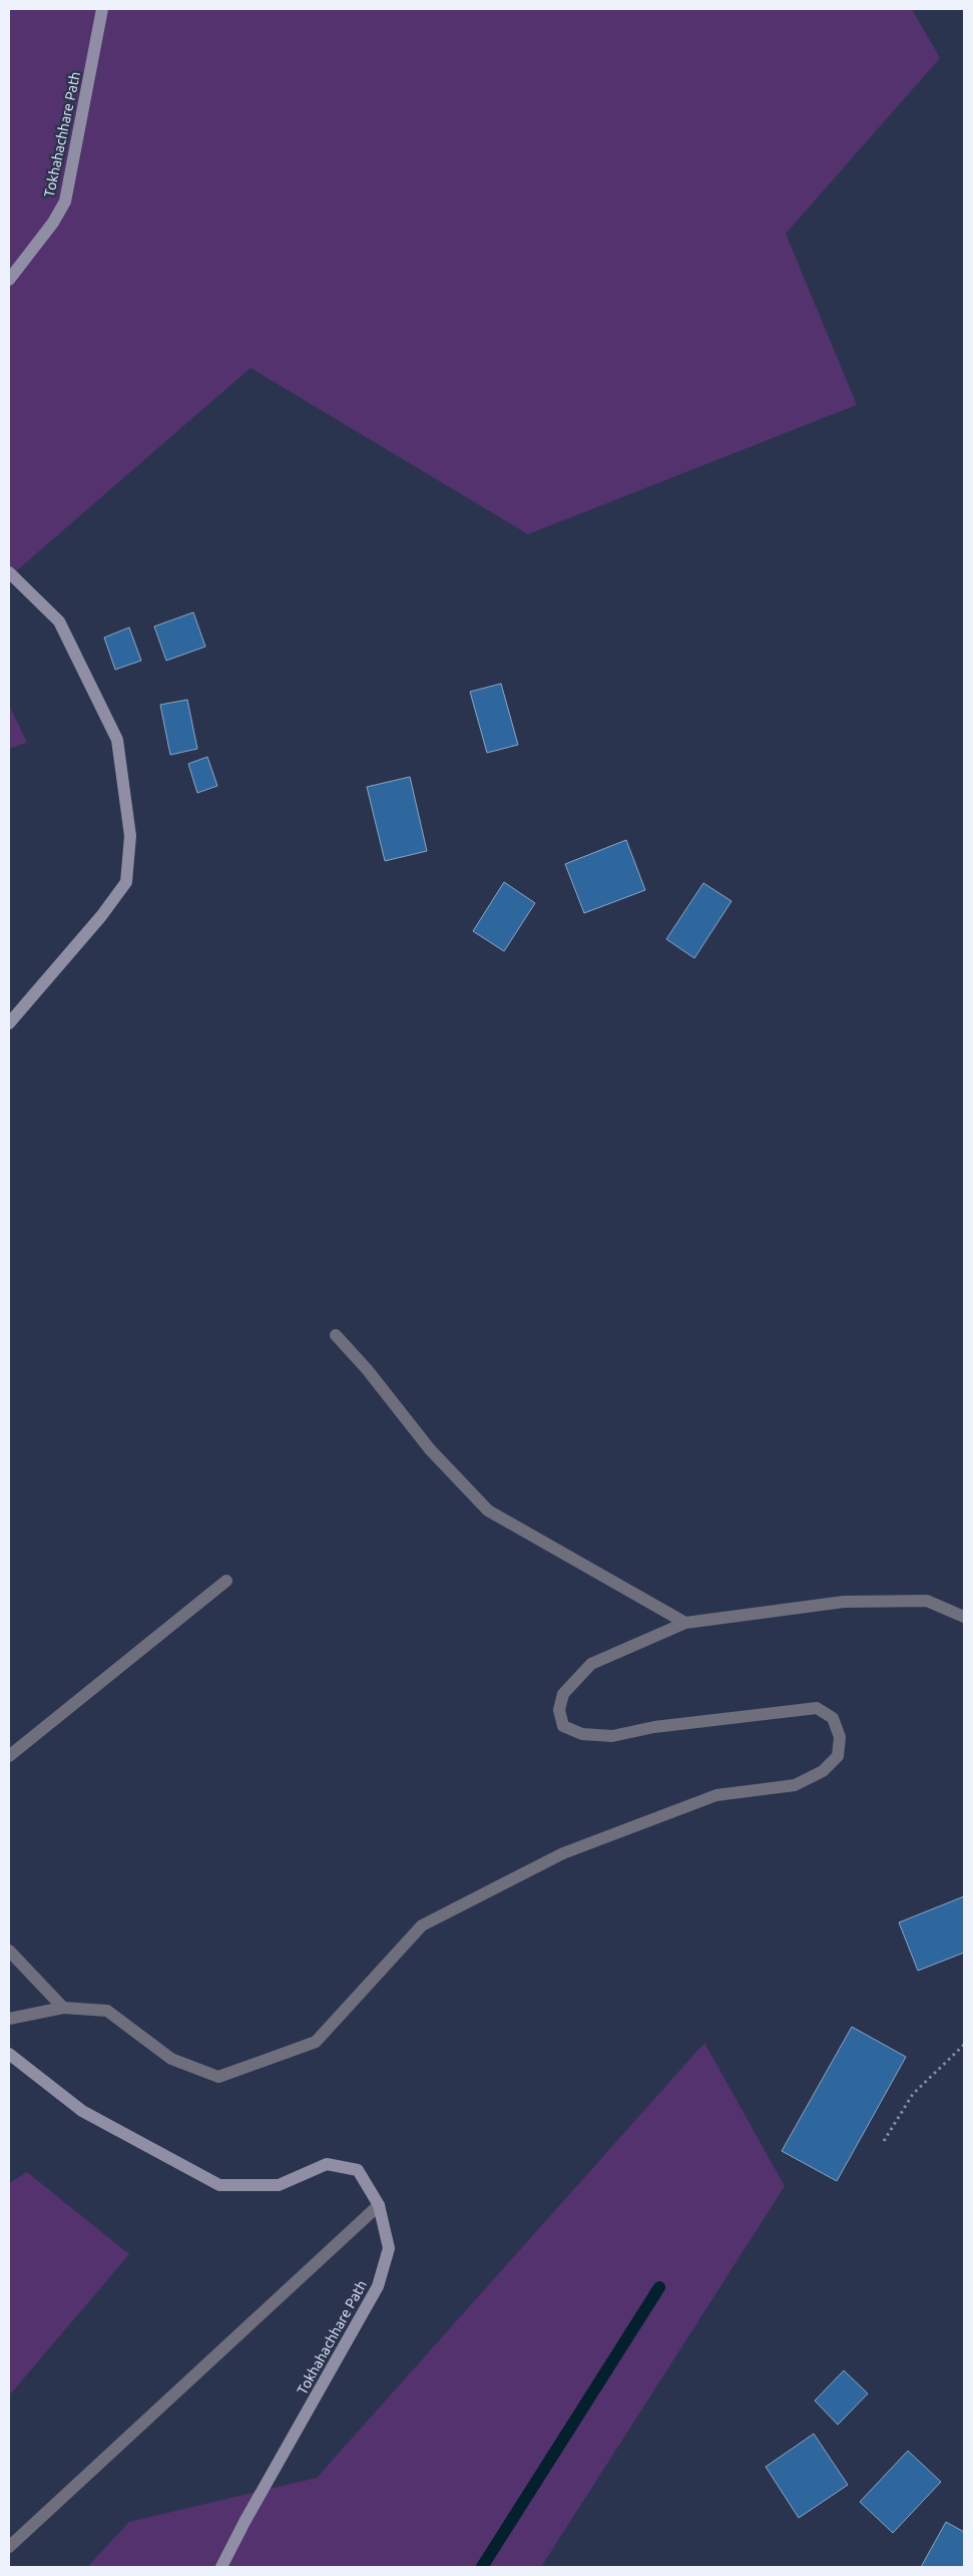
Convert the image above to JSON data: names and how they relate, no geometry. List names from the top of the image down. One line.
{"streets":{"main road":["Tokhahachhare Path"]}}
